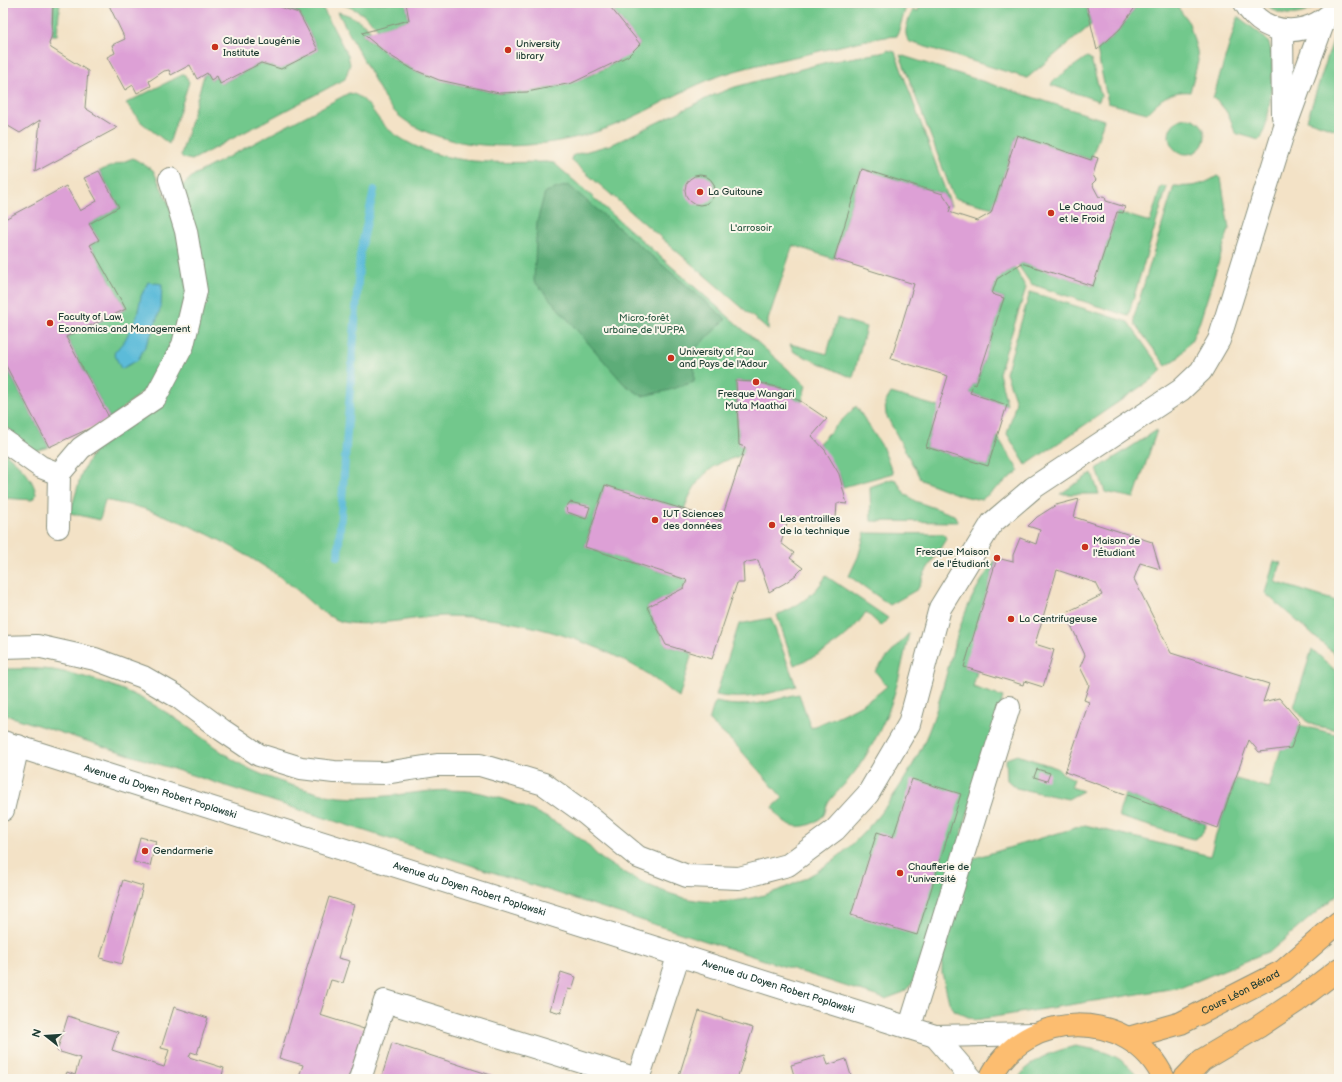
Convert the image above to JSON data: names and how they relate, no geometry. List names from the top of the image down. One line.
{"streets":{"main road":["Cours Léon Bérard"],"street":["Avenue du Doyen Robert Poplawski"]},"parks":["L'arrosoir","Micro-forêt urbaine de l'UPPA"],"places":["Claude Laugénie Institute","University library","La Guitoune","Le Chaud et le Froid","Faculty of Law, Economics and Management","University of Pau and Pays de l'Adour","Fresque Wangari Muta Maathai","IUT Sciences des données","Les entrailles de la technique","Maison de l'Étudiant","Fresque Maison de l'Étudiant","La Centrifugeuse","Gendarmerie","Chaufferie de l'université"],"north":"left"}
